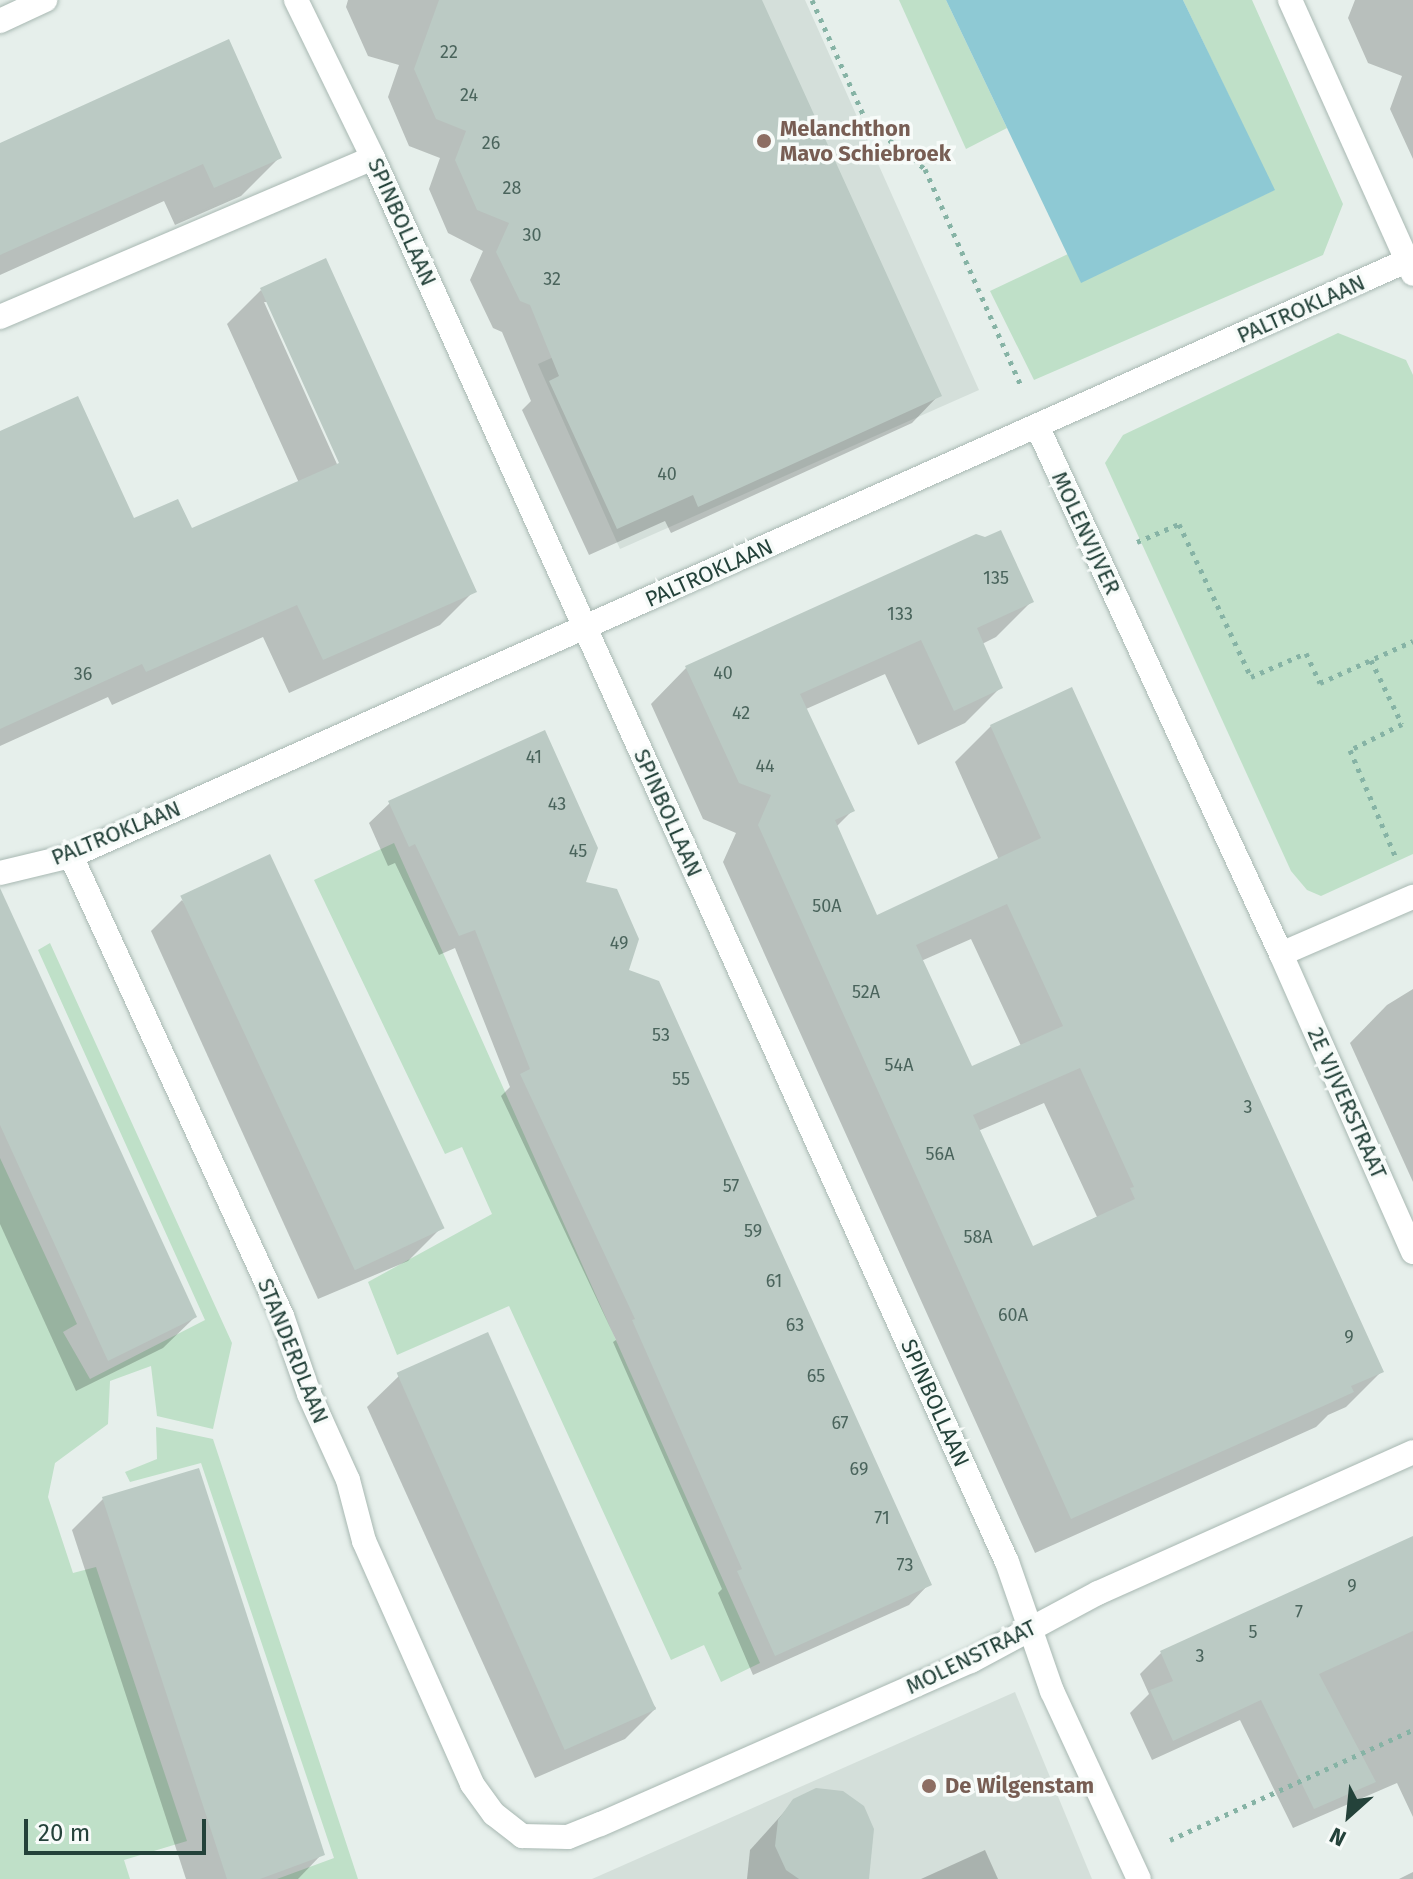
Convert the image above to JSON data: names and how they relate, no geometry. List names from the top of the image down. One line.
{"streets":{"street":["SPINBOLLAAN","PALTROKLAAN","MOLENVIJVER","2E VIJVERSTRAAT","STANDERDLAAN","MOLENSTRAAT"]},"crossings":[["SPINBOLLAAN","PALTROKLAAN"],["SPINBOLLAAN","MOLENSTRAAT"],["PALTROKLAAN","MOLENVIJVER"],["PALTROKLAAN","STANDERDLAAN"],["MOLENVIJVER","2E VIJVERSTRAAT"],["STANDERDLAAN","MOLENSTRAAT"]],"places":["Melanchthon Mavo Schiebroek","De Wilgenstam"],"house_numbers":["22","24","26","28","30","32","40","135","133","40","36","42","41","44","43","45","50A","49","52A","53","54A","55","3","56A","57","59","58A","61","60A","63","9","65","67","69","71","73","9","7","5","3"],"scale_bar":"20 m","north":"bottom left"}
